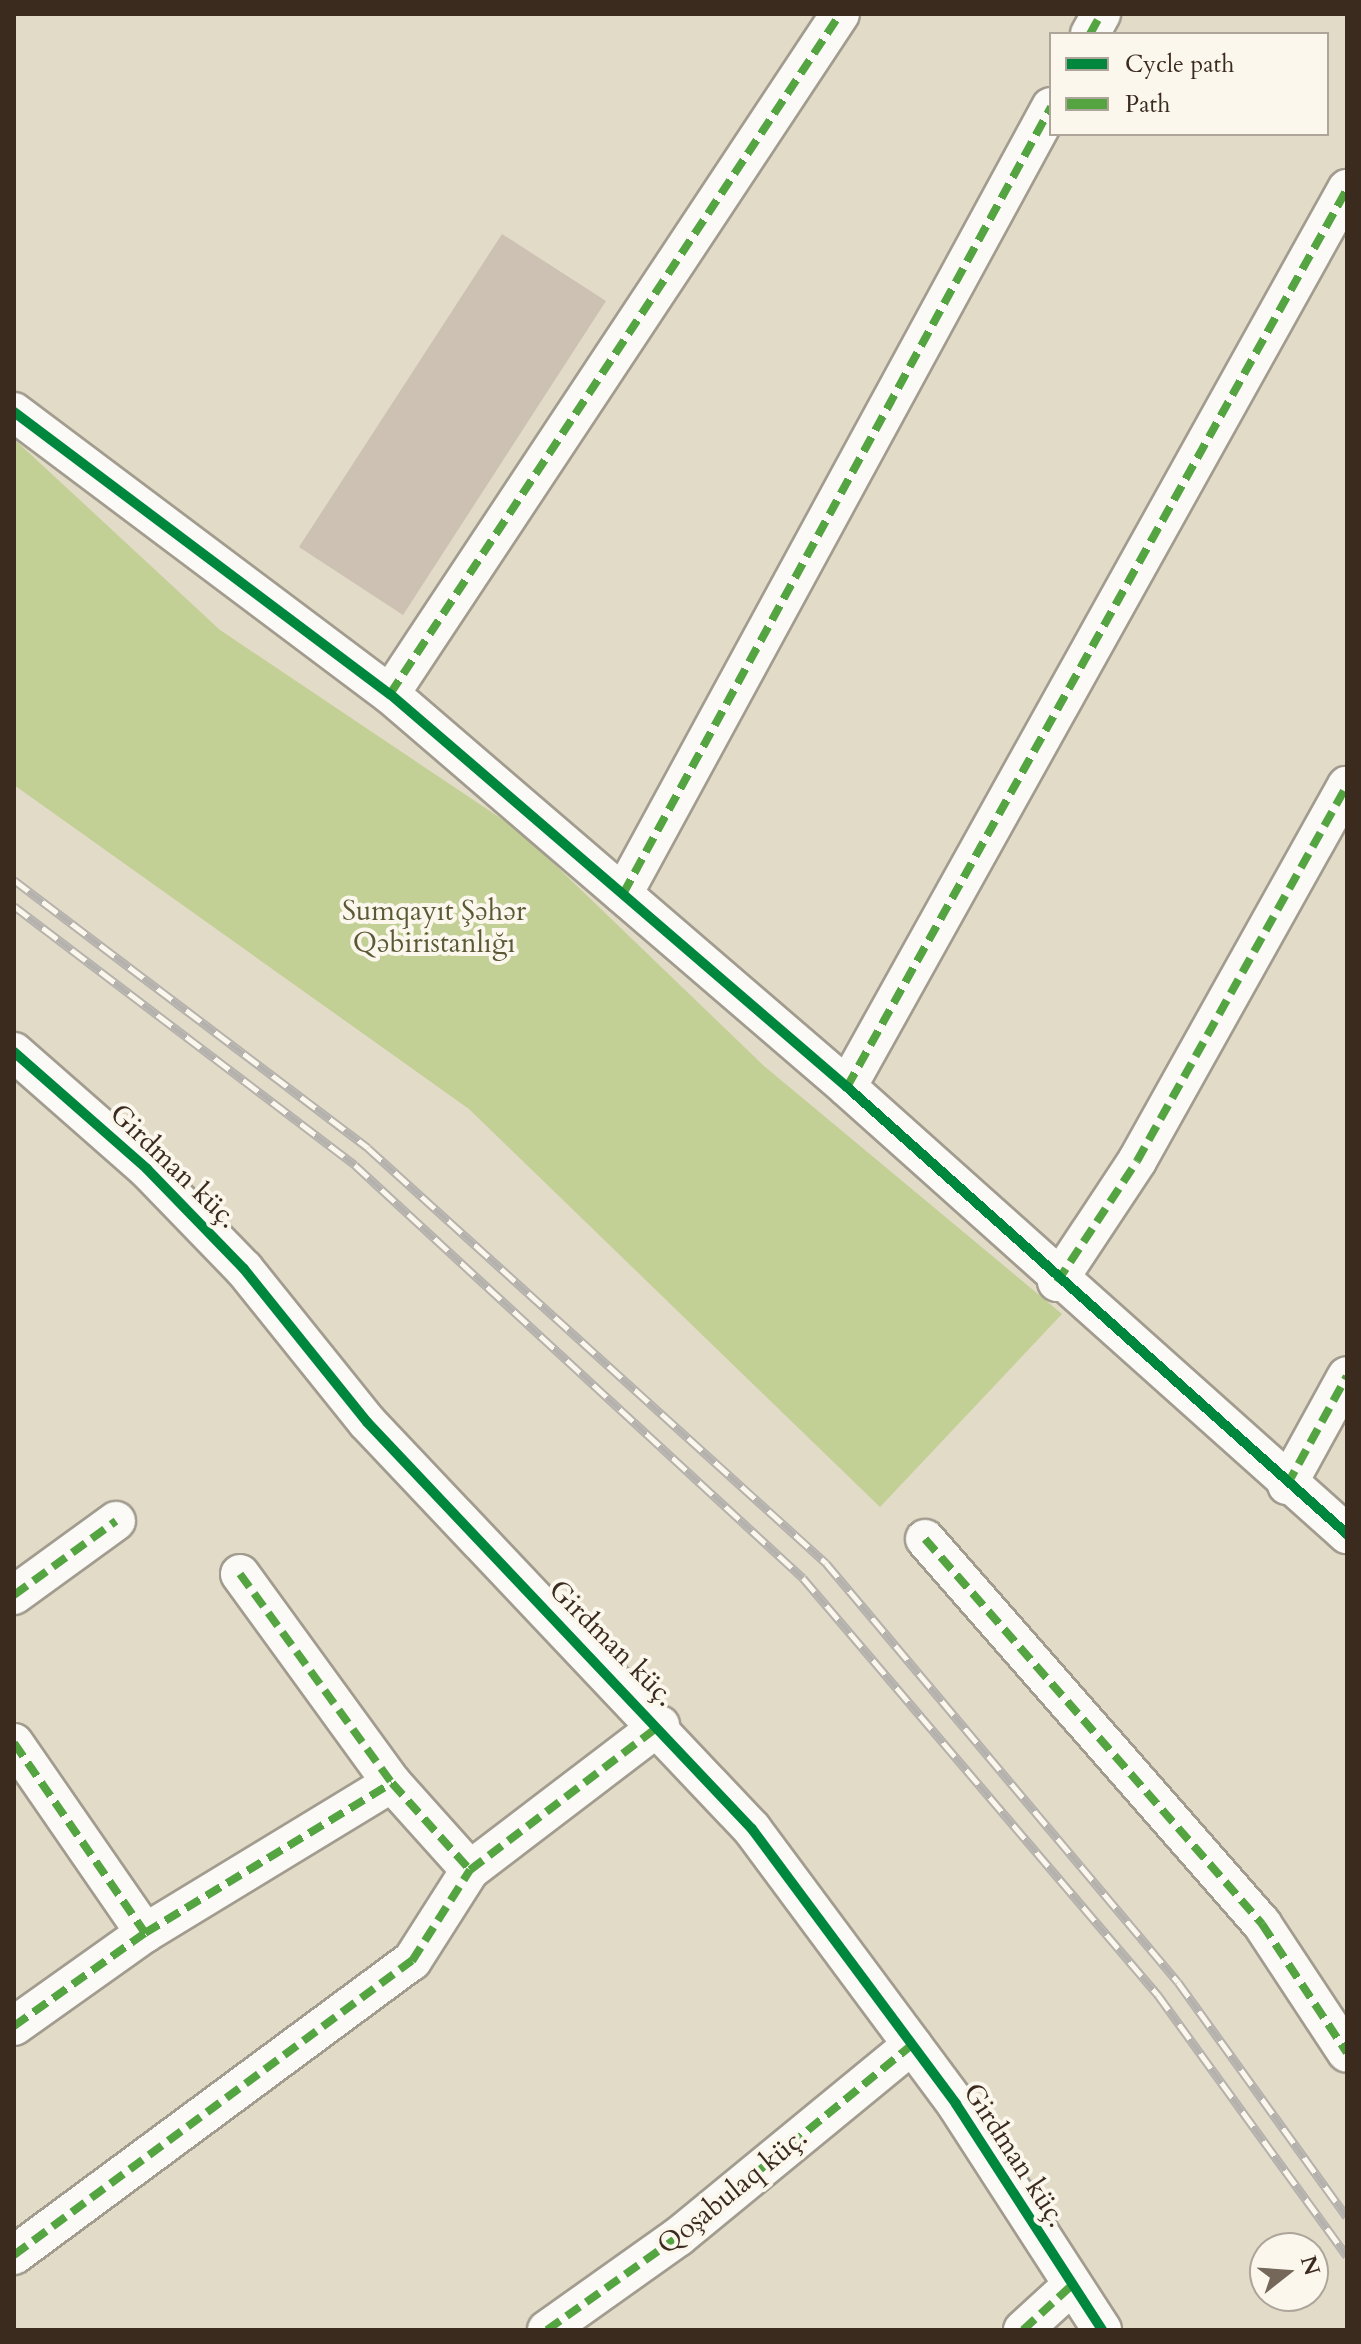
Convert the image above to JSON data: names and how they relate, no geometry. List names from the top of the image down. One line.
{"streets":{"street":["Girdman küç.","Qoşabulaq küç."]},"crossings":[["Girdman küç.","Qoşabulaq küç."]],"parks":["Sumqayıt Şəhər Qəbiristanlığı"],"legend":["Cycle path","Path"],"north":"right"}
